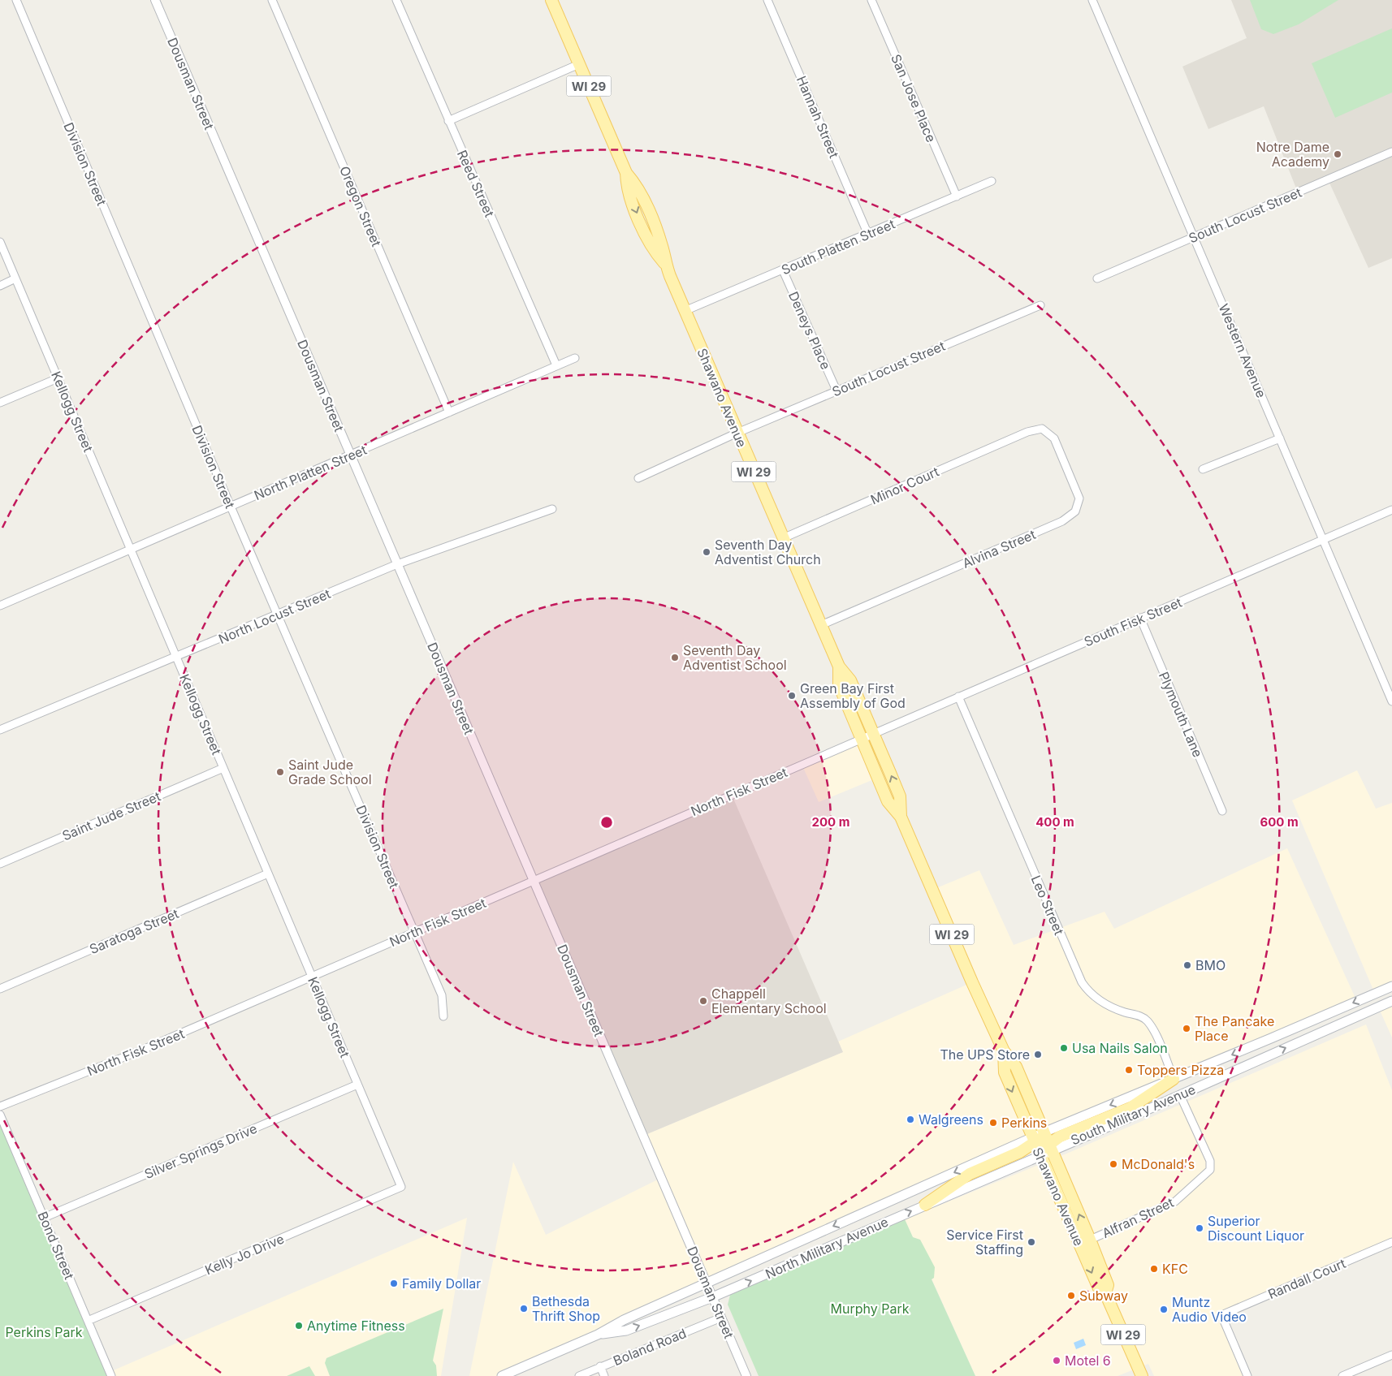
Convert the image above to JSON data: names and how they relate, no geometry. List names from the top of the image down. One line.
{"streets":{"main road":["WI 29","Shawano Avenue","South Military Avenue","North Military Avenue"],"street":["Dousman Street","San Jose Place","Hannah Street","Division Street","Reed Street","Oregon Street","South Locust Street","South Platten Street","Deneys Place","Western Avenue","Kellogg Street","North Platten Street","Minor Court","Alvina Street","North Locust Street","South Fisk Street","Plymouth Lane","North Fisk Street","Saint Jude Street","Leo Street","Saratoga Street","Silver Springs Drive","Alfran Street","Bond Street","Kelly Jo Drive","Randall Court","Boland Road"]},"crossings":[["Dousman Street","North Platten Street"],["Dousman Street","North Locust Street"],["Dousman Street","North Fisk Street"],["Dousman Street","North Military Avenue"],["Dousman Street","Boland Road"],["San Jose Place","South Platten Street"],["Hannah Street","South Platten Street"],["Division Street","North Platten Street"],["Division Street","North Locust Street"],["Division Street","North Fisk Street"],["Reed Street","North Platten Street"],["Oregon Street","North Platten Street"],["South Locust Street","Deneys Place"],["South Locust Street","Western Avenue"],["South Locust Street","Shawano Avenue"],["South Platten Street","Deneys Place"],["South Platten Street","Shawano Avenue"],["Western Avenue","South Fisk Street"],["Shawano Avenue","Minor Court"],["Shawano Avenue","Alvina Street"],["Shawano Avenue","South Fisk Street"],["Shawano Avenue","North Fisk Street"],["Shawano Avenue","South Military Avenue"],["Shawano Avenue","Alfran Street"],["Shawano Avenue","North Military Avenue"],["Kellogg Street","North Platten Street"],["Kellogg Street","North Locust Street"],["Kellogg Street","North Fisk Street"],["Kellogg Street","Saint Jude Street"],["Kellogg Street","Saratoga Street"],["Kellogg Street","Silver Springs Drive"],["Kellogg Street","Kelly Jo Drive"],["Minor Court","Alvina Street"],["South Fisk Street","Plymouth Lane"],["South Fisk Street","North Fisk Street"],["South Fisk Street","Leo Street"],["Leo Street","South Military Avenue"],["South Military Avenue","Alfran Street"],["Silver Springs Drive","Bond Street"],["Bond Street","Kelly Jo Drive"]],"parks":["Murphy Park","Perkins Park"],"places":["Notre Dame Academy","Seventh Day Adventist Church","Seventh Day Adventist School","Green Bay First Assembly of God","Saint Jude Grade School","BMO","Chappell Elementary School","The Pancake Place","Usa Nails Salon","The UPS Store","Toppers Pizza","Walgreens","Perkins","McDonald's","Superior Discount Liquor","Service First Staffing","KFC","Family Dollar","Subway","Bethesda Thrift Shop","Muntz Audio Video","Anytime Fitness","Motel 6"],"rings":["200 m","400 m","600 m"]}
